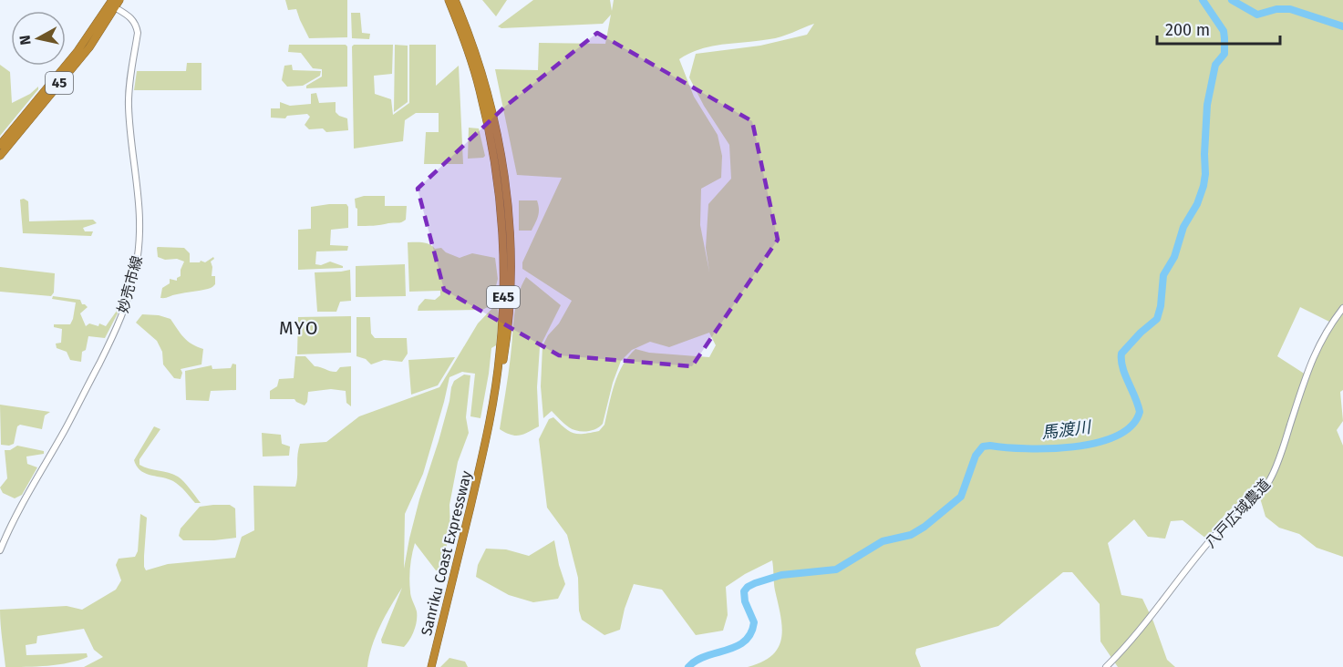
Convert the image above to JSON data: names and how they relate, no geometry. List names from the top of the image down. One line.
{"streets":{"highway":["45","E45","Sanriku Coast Expressway"],"main road":["妙売市線","八戸広域農道"]},"crossings":[["45","妙売市線"]],"districts":["MYO"],"water":["馬渡川"],"scale_bar":"200 m","north":"left"}
